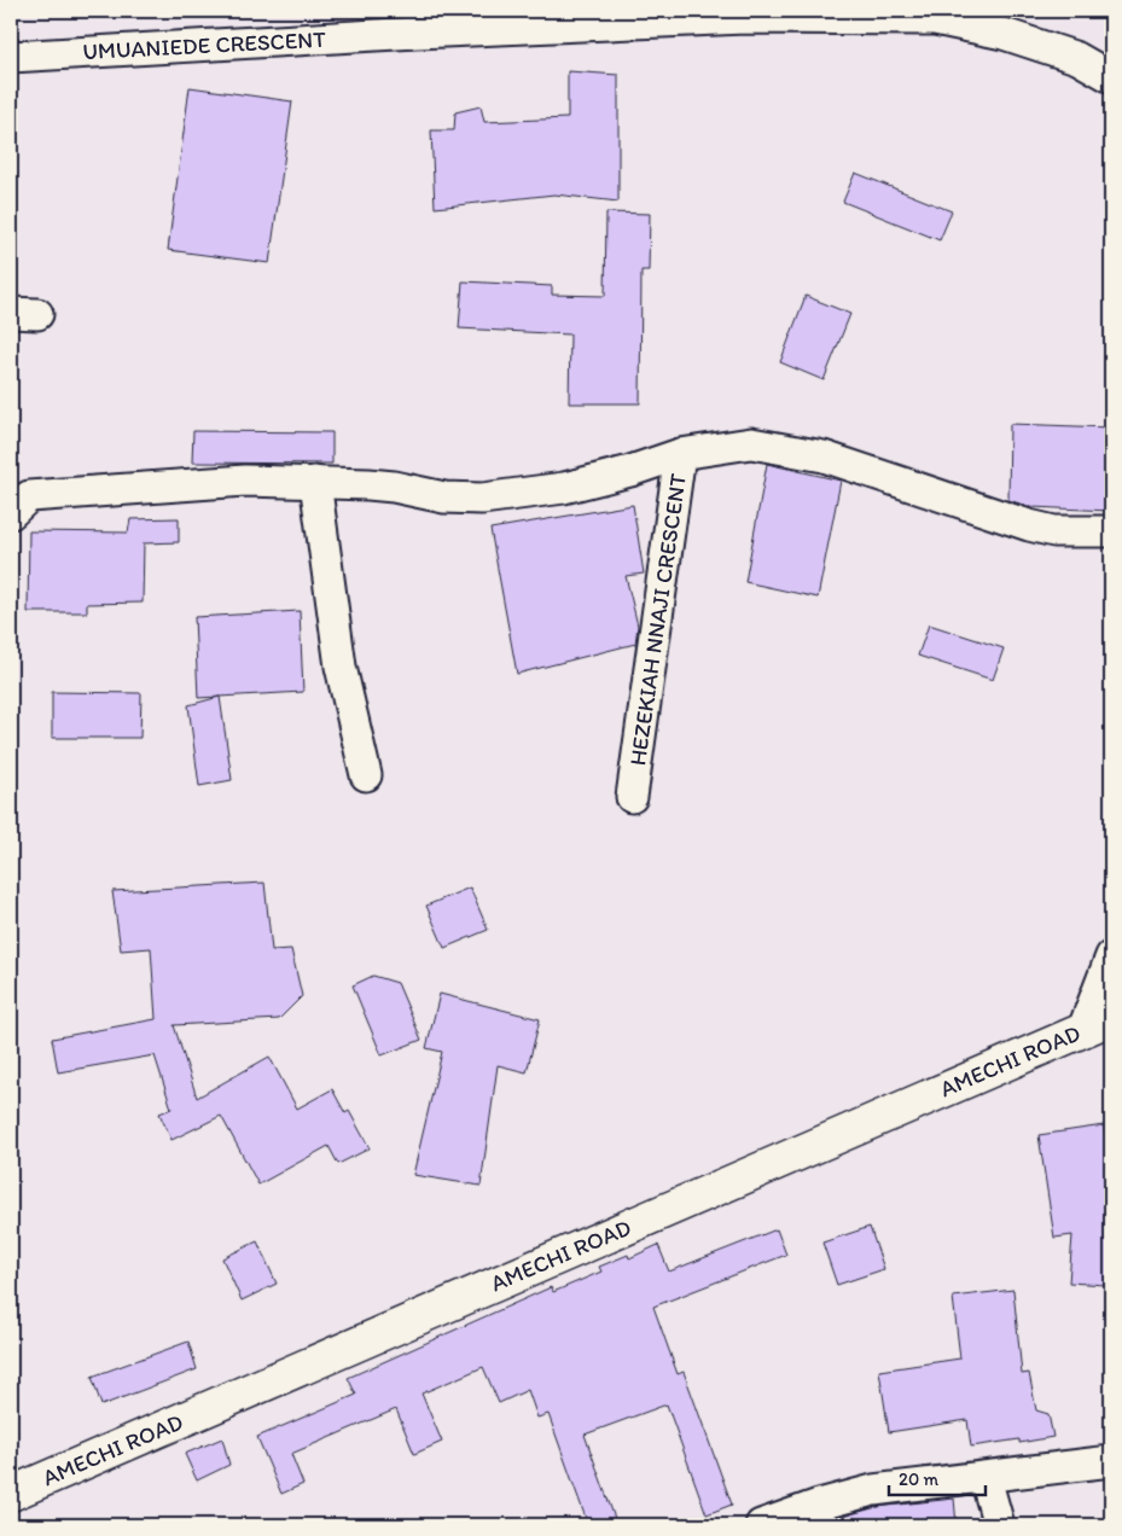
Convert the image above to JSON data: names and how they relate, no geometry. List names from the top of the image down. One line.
{"streets":{"main road":["AMECHI ROAD"],"street":["UMUANIEDE CRESCENT","HEZEKIAH NNAJI CRESCENT"]},"scale_bar":"20 m"}
